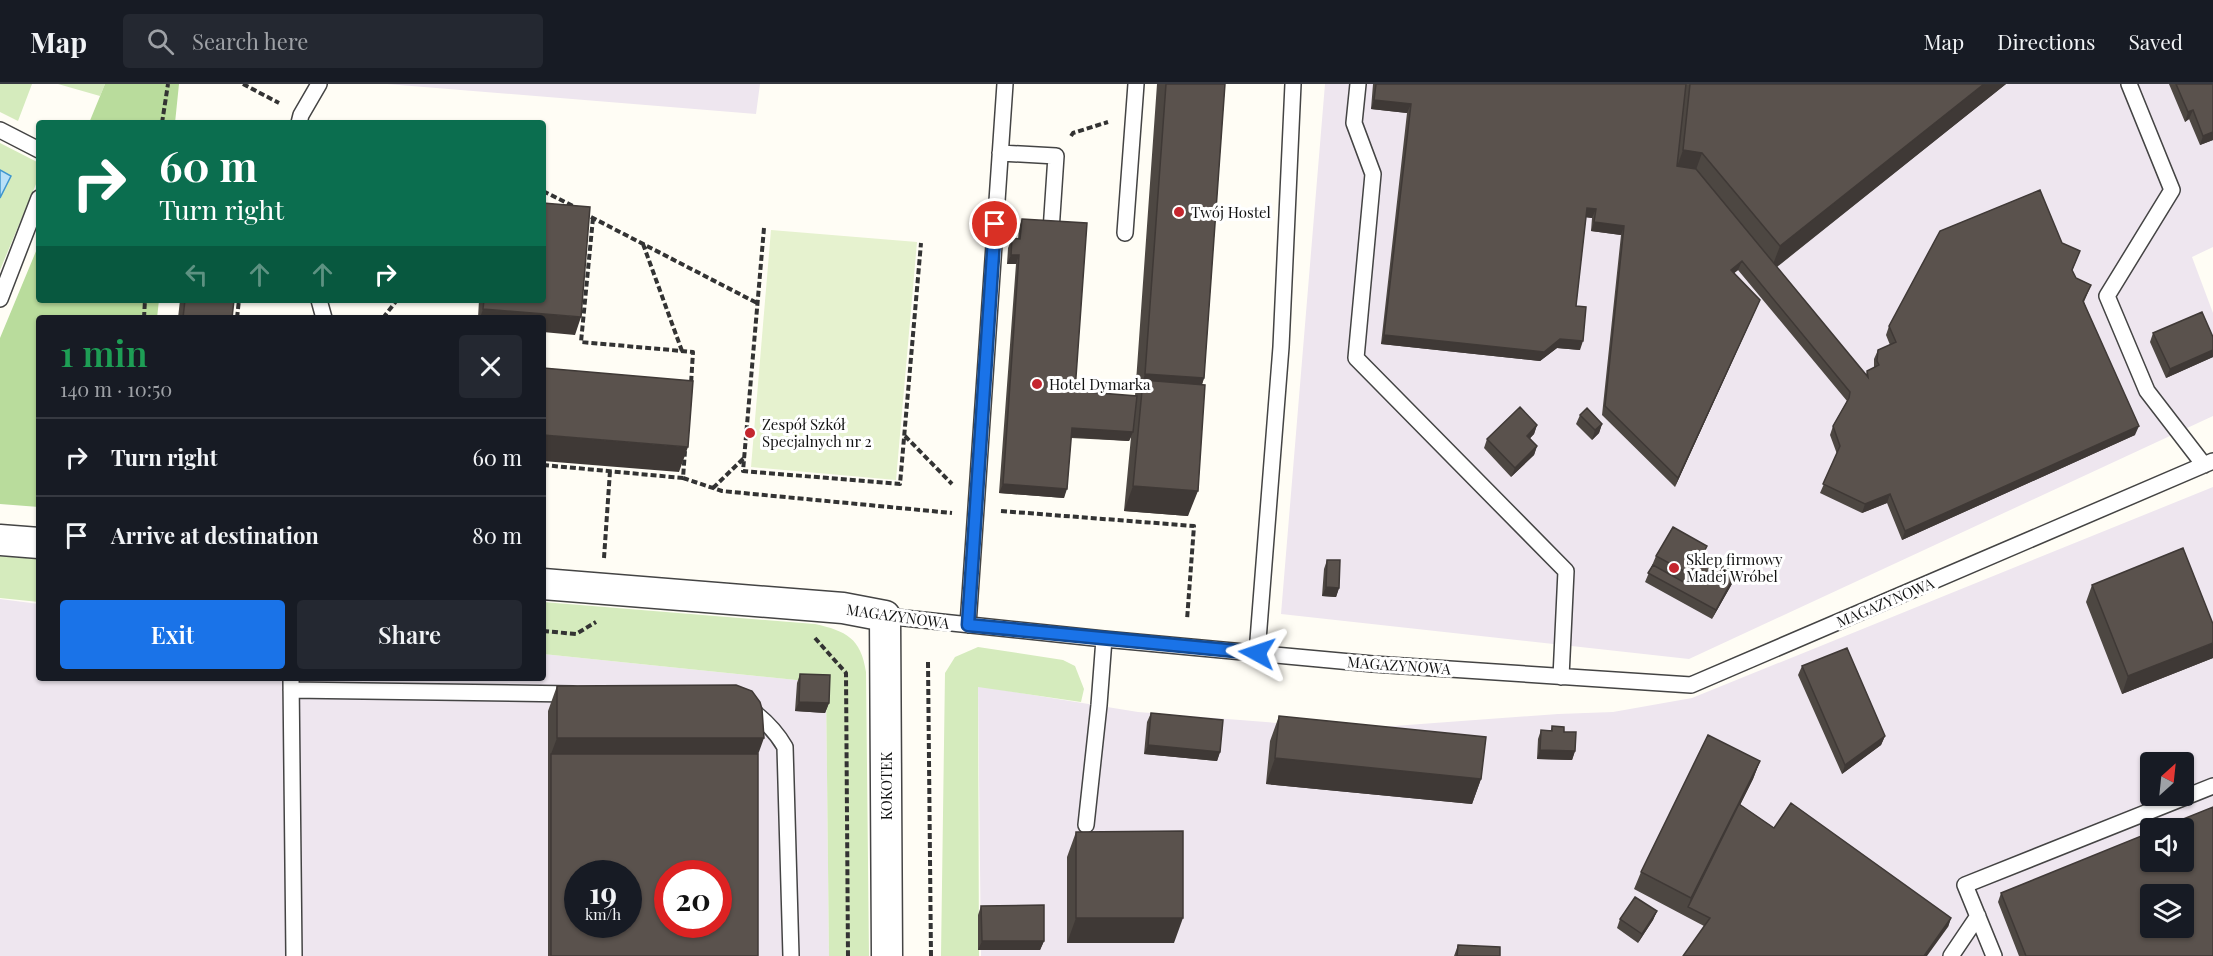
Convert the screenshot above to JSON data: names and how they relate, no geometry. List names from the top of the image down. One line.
{"streets":{"street":["MAGAZYNOWA","KOKOTEK"]},"crossings":[["MAGAZYNOWA","KOKOTEK"]],"places":["Twój Hostel","Hotel Dymarka","Zespół Szkół Specjalnych nr 2","Sklep firmowy Madej Wróbel"],"north":"top right","page":{"header":"Map","search":"Search here","nav":["Map","Directions","Saved"],"turn":["60 m","Turn right"],"heading":["1 min","140 m · 10:50"],"list":[{"name":"Turn right","value":"60 m"},{"name":"Arrive at destination","value":"80 m"}],"buttons":["Exit","Share"],"speed":"19 km/h","limit":"20"}}
